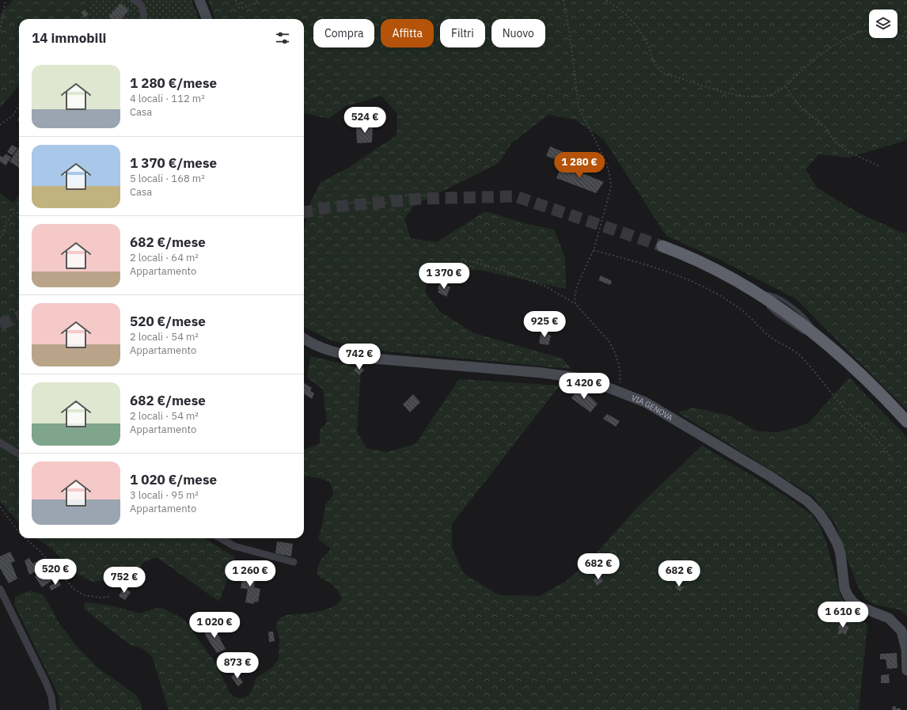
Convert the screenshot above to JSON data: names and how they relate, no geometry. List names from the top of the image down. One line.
{"streets":{"main road":["VIA GENOVA"]},"page":{"chip":["Compra","Affitta","Filtri","Nuovo"],"heading":"14 immobili","list":[{"name":"1 280 €/mese","note":"4 locali · 112 m² · Casa"},{"name":"1 370 €/mese","note":"5 locali · 168 m² · Casa"},{"name":"682 €/mese","note":"2 locali · 64 m² · Appartamento"},{"name":"520 €/mese","note":"2 locali · 54 m² · Appartamento"},{"name":"682 €/mese","note":"2 locali · 54 m² · Appartamento"},{"name":"1 020 €/mese","note":"3 locali · 95 m² · Appartamento"}],"price":["524 €","1 280 €","1 370 €","925 €","742 €","1 420 €","682 €","520 €","1 260 €","682 €","752 €","1 610 €","1 020 €","873 €"]}}
